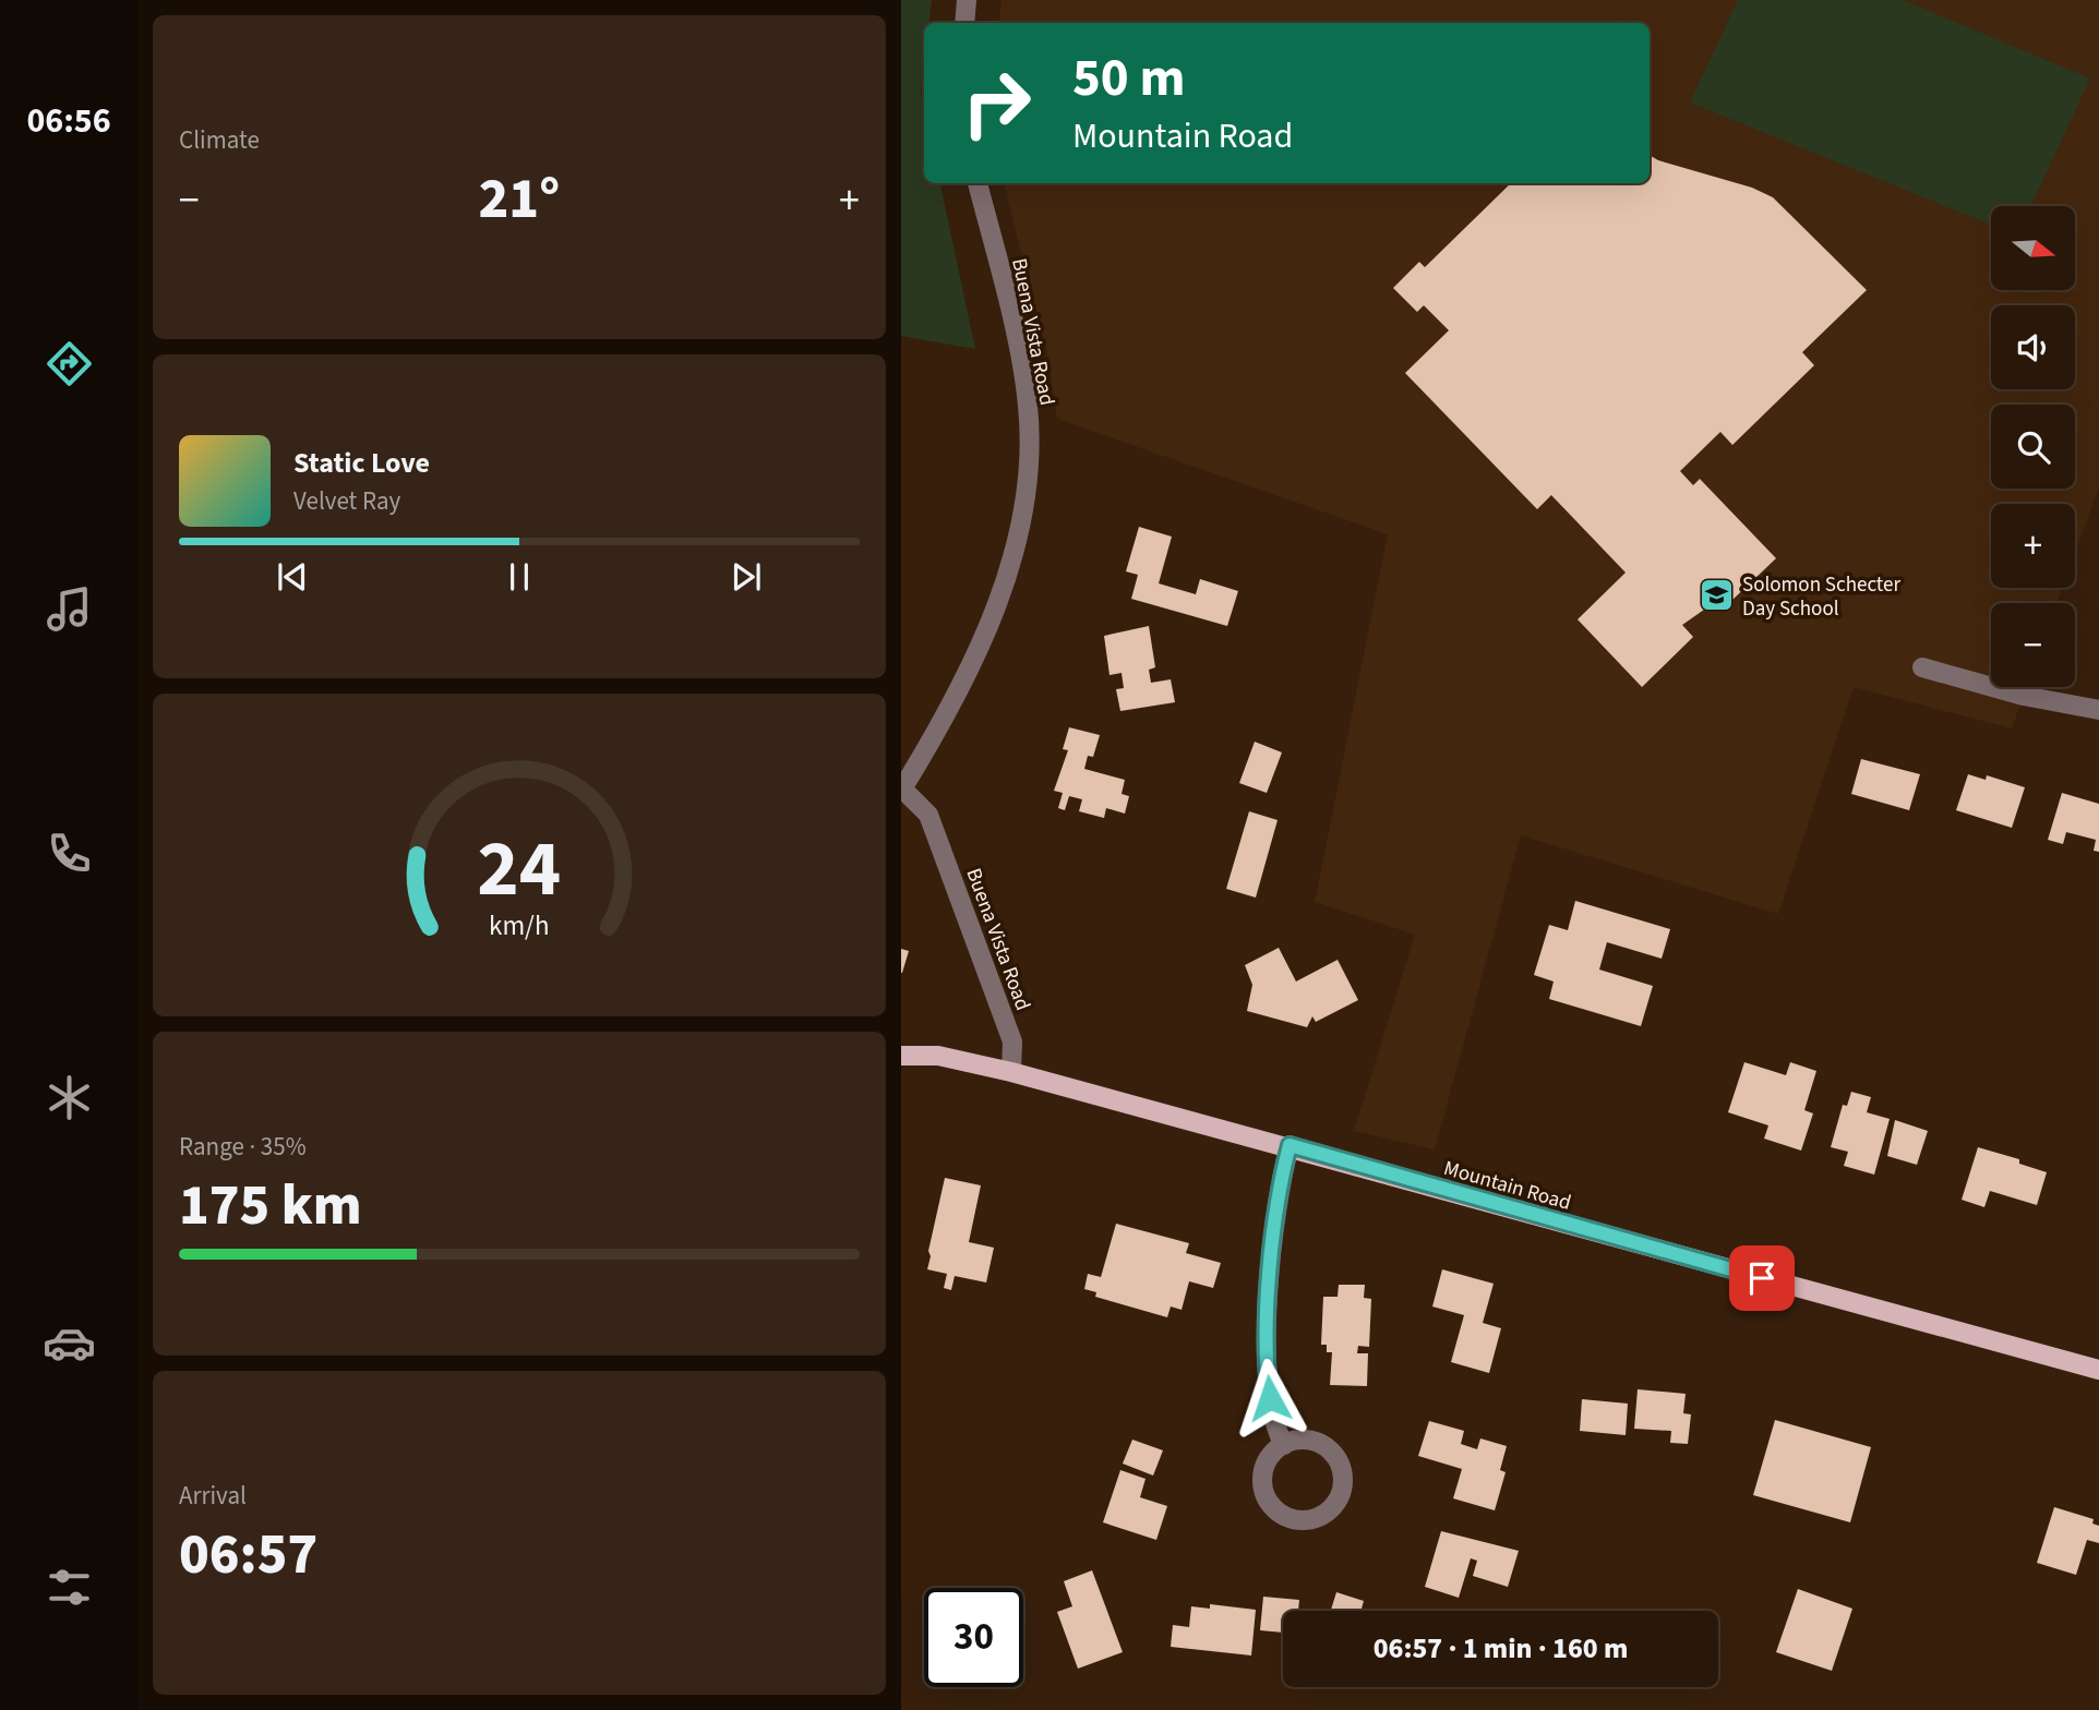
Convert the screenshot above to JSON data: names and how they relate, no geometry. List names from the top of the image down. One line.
{"streets":{"main road":["Mountain Road"],"street":["Buena Vista Road"]},"crossings":[["Buena Vista Road","Mountain Road"]],"places":{"school or university":["Solomon Schecter Day School"]},"north":"right","page":{"tabs":"06:56","tile":["Climate",["Range · 35%","175 km"],["Arrival","06:57"]],"turn":["50 m","Mountain Road"],"heat":["−","21°","+"],"map_buttons":["+","−"],"song":["Static Love","Velvet Ray"],"limit":"30","trip":"06:57 · 1 min · 160 m","gauge":["24","km/h"]}}
